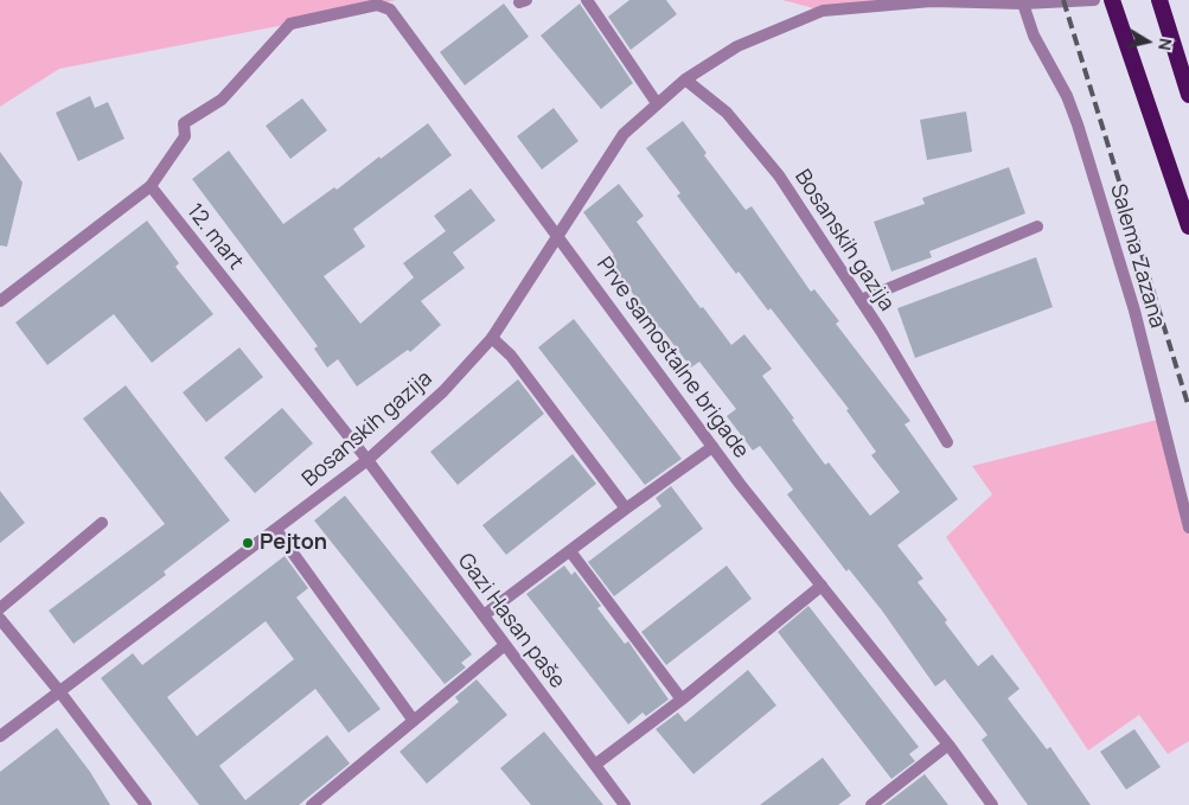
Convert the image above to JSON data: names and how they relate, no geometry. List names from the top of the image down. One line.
{"streets":{"street":["12. mart","Bosanskih gazija","Salema Zazana","Prve samostalne brigade","Gazi Hasan paše"]},"crossings":[["12. mart","Bosanskih gazija"],["12. mart","Prve samostalne brigade"],["12. mart","Gazi Hasan paše"],["Bosanskih gazija","Salema Zazana"],["Bosanskih gazija","Prve samostalne brigade"],["Bosanskih gazija","Gazi Hasan paše"]],"places":["Pejton"],"north":"right"}
